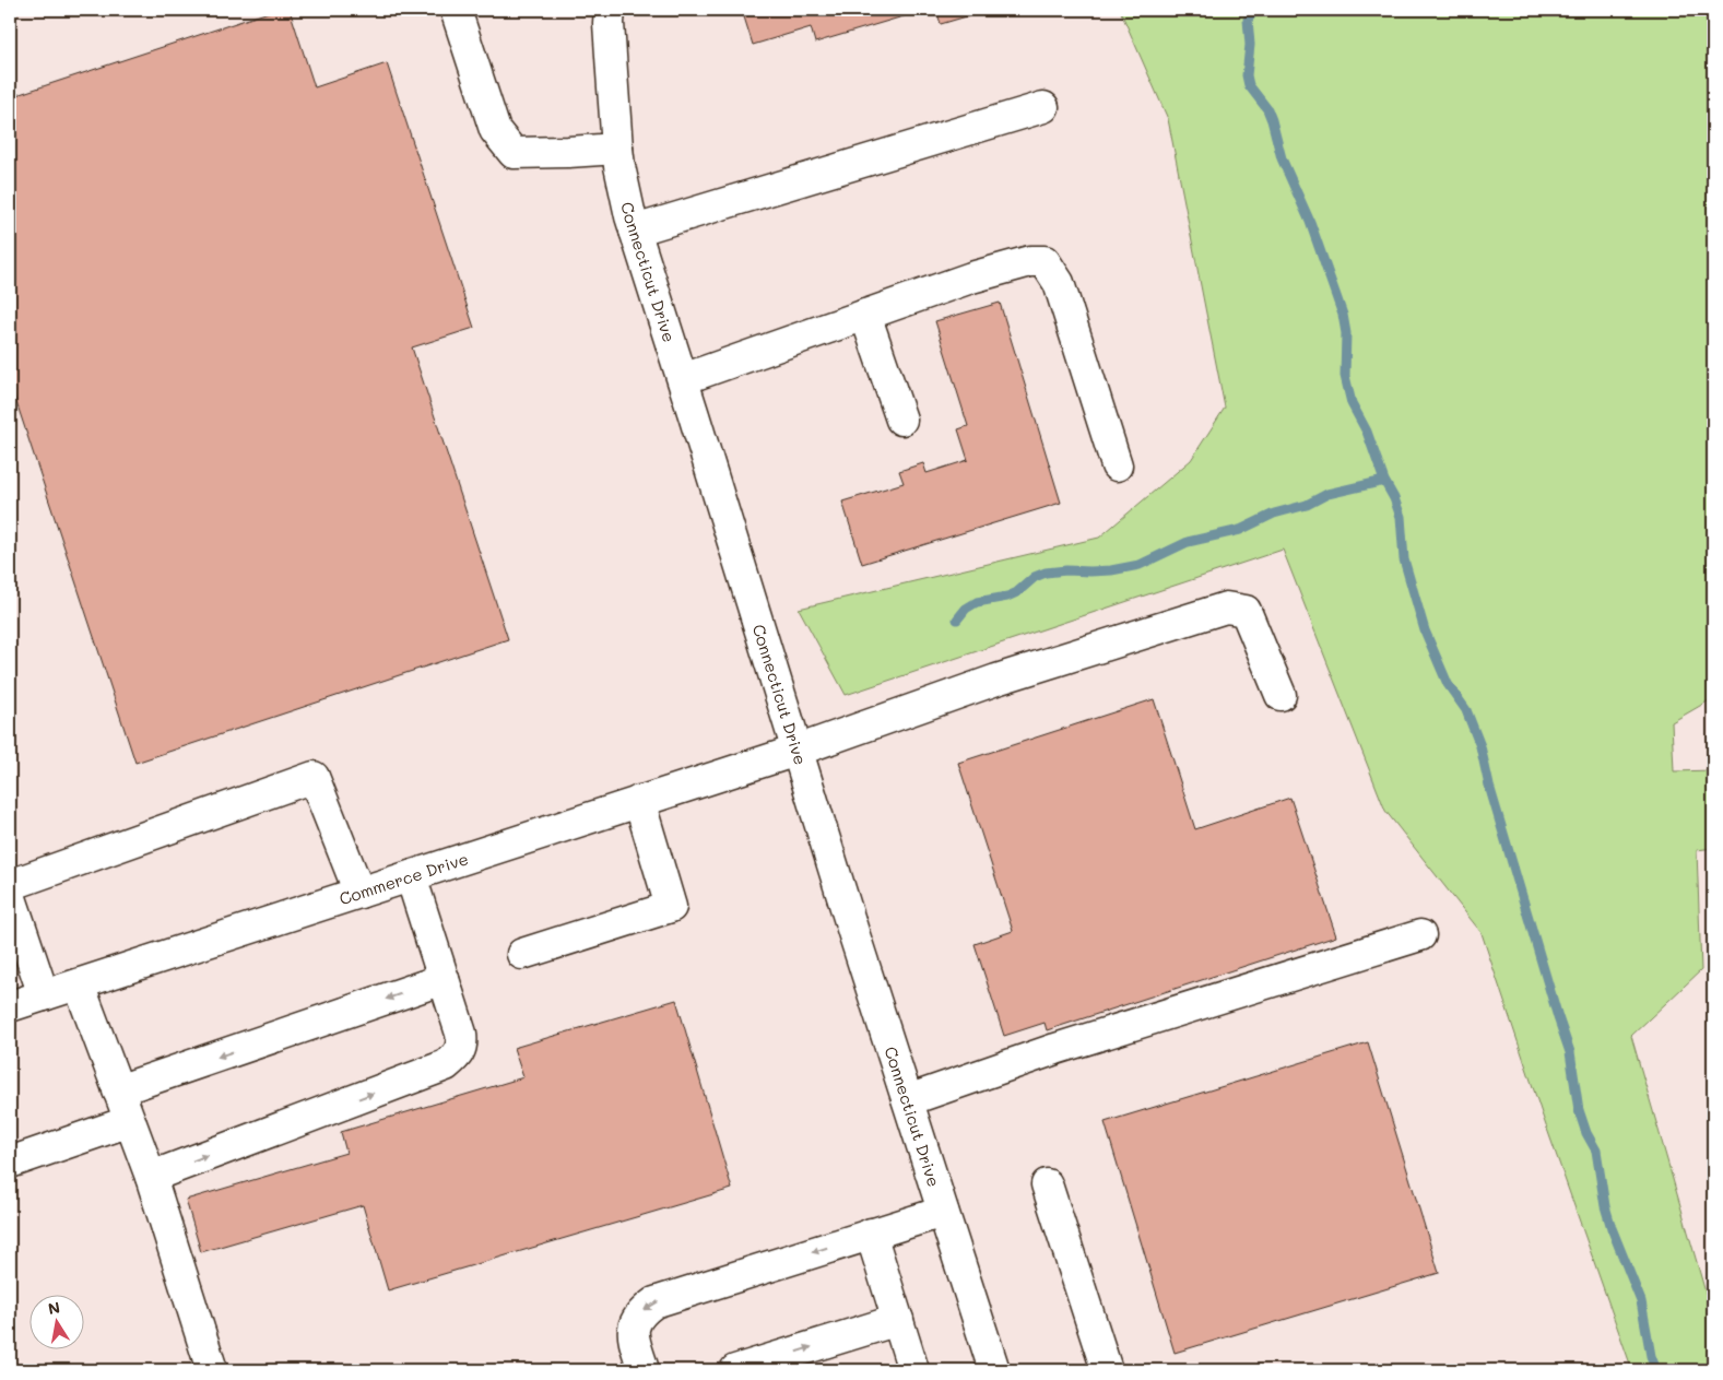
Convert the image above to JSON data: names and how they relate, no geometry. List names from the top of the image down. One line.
{"streets":{"street":["Connecticut Drive","Commerce Drive"]},"crossings":[["Connecticut Drive","Commerce Drive"]],"north":"top"}
